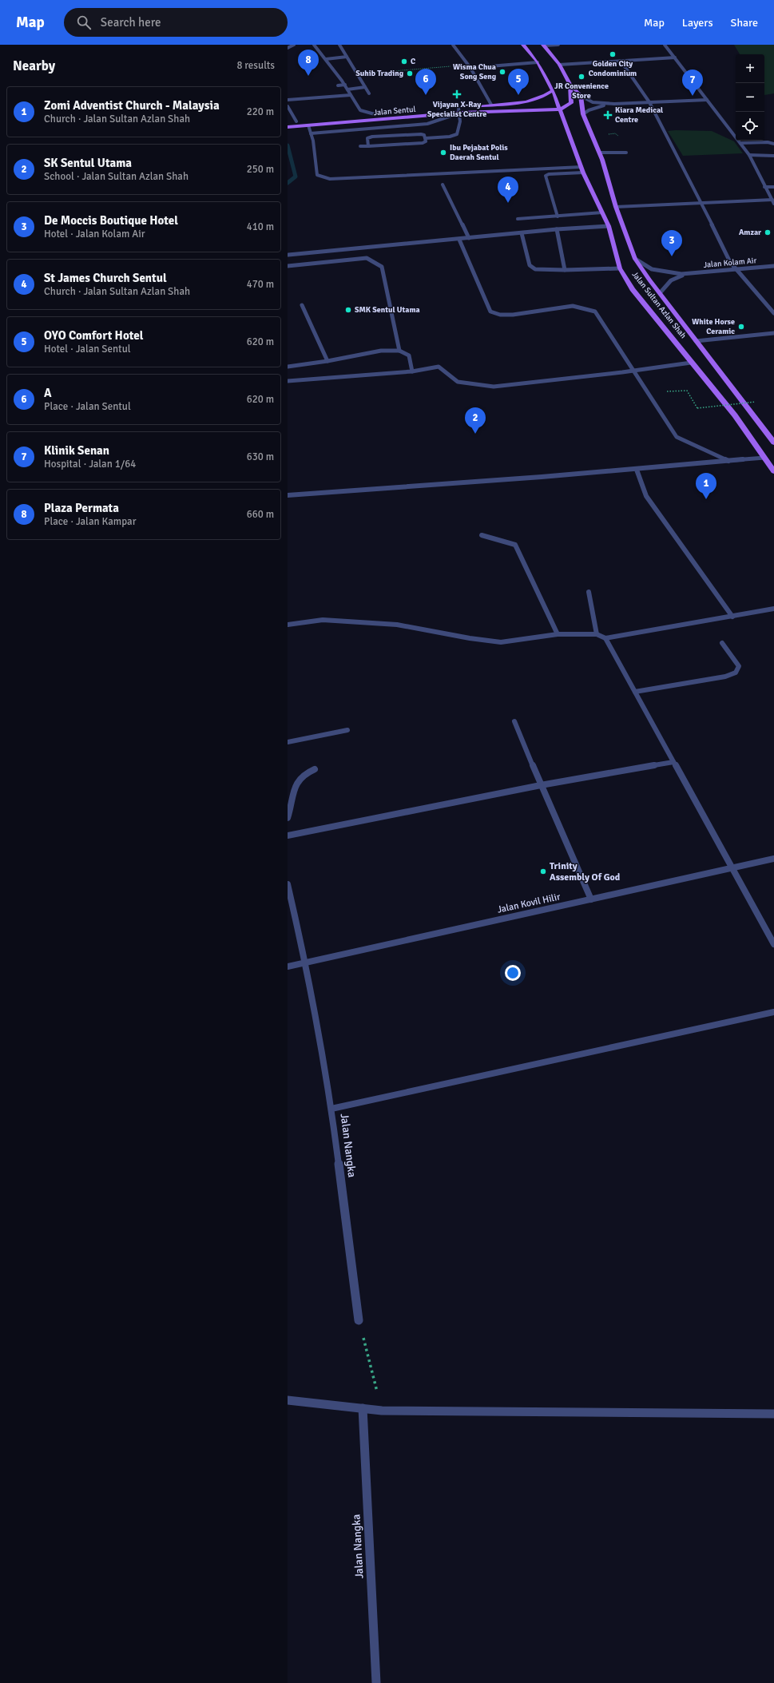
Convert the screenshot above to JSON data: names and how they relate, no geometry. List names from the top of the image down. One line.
{"streets":{"main road":["Jalan Sentul","Jalan Sultan Azlan Shah"],"street":["Jalan Kolam Air","Jalan Kovil Hilir","Jalan Nangka"]},"crossings":[["Jalan Sentul","Jalan Sultan Azlan Shah"],["Jalan Kolam Air","Jalan Sultan Azlan Shah"],["Jalan Kovil Hilir","Jalan Nangka"]],"places":{"other":["Golden City Condominium","C","Wisma Chua Song Seng","Suhib Trading","JR Convenience Store","Ibu Pejabat Polis Daerah Sentul","Amzar","SMK Sentul Utama","White Horse Ceramic","Trinity Assembly Of God"],"health":["Vijayan X-Ray Specialist Centre","Kiara Medical Centre"]},"page":{"header":"Map","search":"Search here","nav":["Map","Layers","Share"],"heading":["Nearby","8 results"],"pins":["8","5","6","7","4","3","2","1"],"map_buttons":["+","−"],"list":[{"mark":"1","name":"Zomi Adventist Church - Malaysia","note":"Church · Jalan Sultan Azlan Shah","value":"220 m"},{"mark":"2","name":"SK Sentul Utama","note":"School · Jalan Sultan Azlan Shah","value":"250 m"},{"mark":"3","name":"De Moccis Boutique Hotel","note":"Hotel · Jalan Kolam Air","value":"410 m"},{"mark":"4","name":"St James Church Sentul","note":"Church · Jalan Sultan Azlan Shah","value":"470 m"},{"mark":"5","name":"OYO Comfort Hotel","note":"Hotel · Jalan Sentul","value":"620 m"},{"mark":"6","name":"A","note":"Place · Jalan Sentul","value":"620 m"},{"mark":"7","name":"Klinik Senan","note":"Hospital · Jalan 1/64","value":"630 m"},{"mark":"8","name":"Plaza Permata","note":"Place · Jalan Kampar","value":"660 m"}]}}
